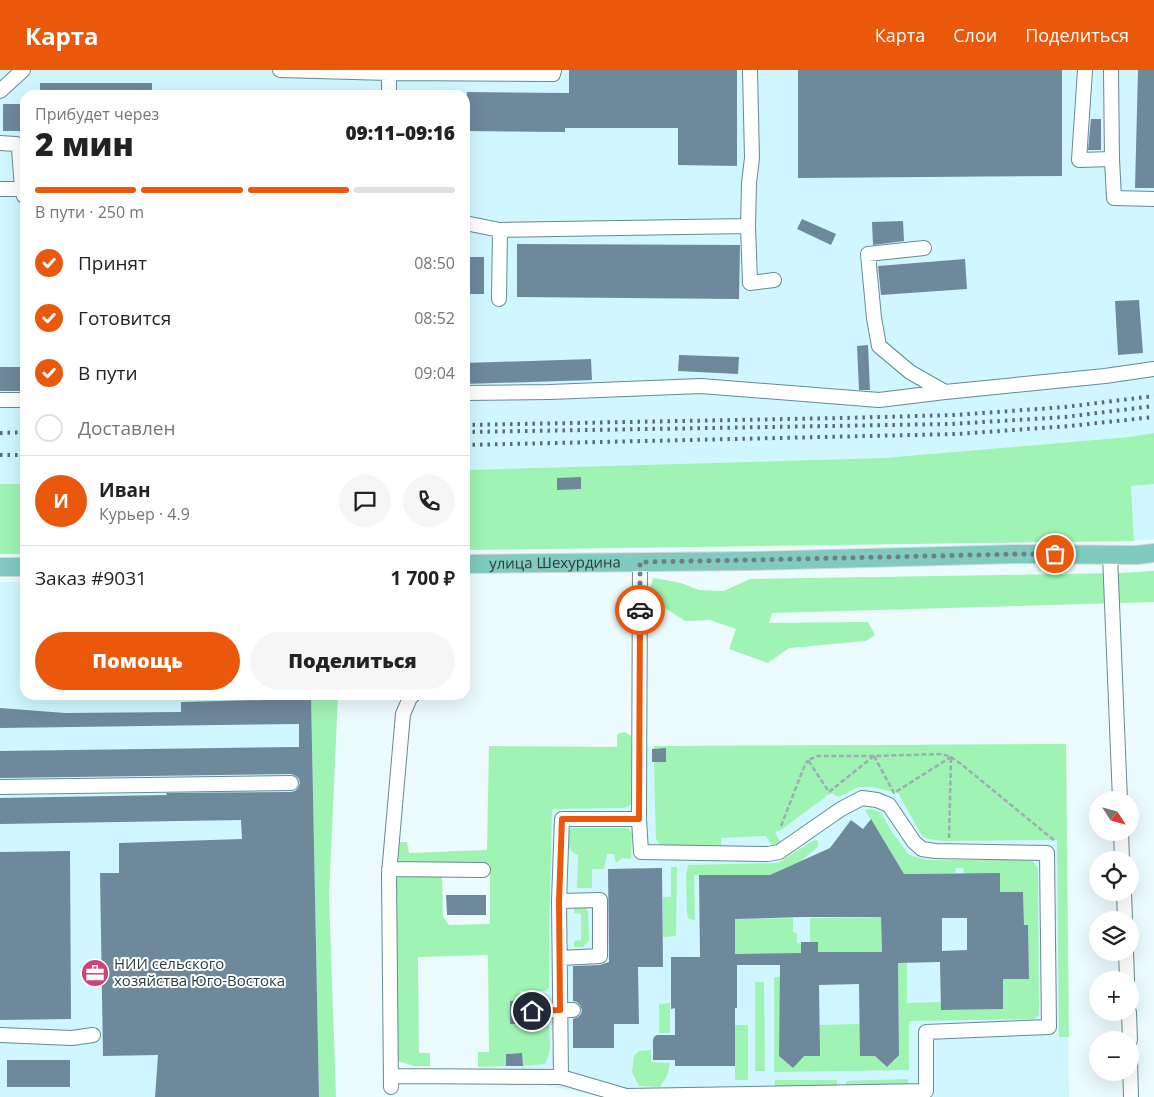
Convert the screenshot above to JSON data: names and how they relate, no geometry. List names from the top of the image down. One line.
{"streets":{"main road":["улица Шехурдина"]},"places":{"office":["НИИ сельского хозяйства Юго-Востока"]},"north":"bottom right","page":{"header":"Карта","nav":["Карта","Слои","Поделиться"],"heading":["2 мин","Прибудет через","09:11–09:16"],"panel":["Иван","Курьер · 4.9","Заказ #9031","1 700 ₽"],"bar":"В пути · 250 m","list":[["Принят","08:50"],["Готовится","08:52"],["В пути","09:04"],"Доставлен"],"round":"И","buttons":["Помощь","Поделиться"],"map_buttons":["+","−"]}}
